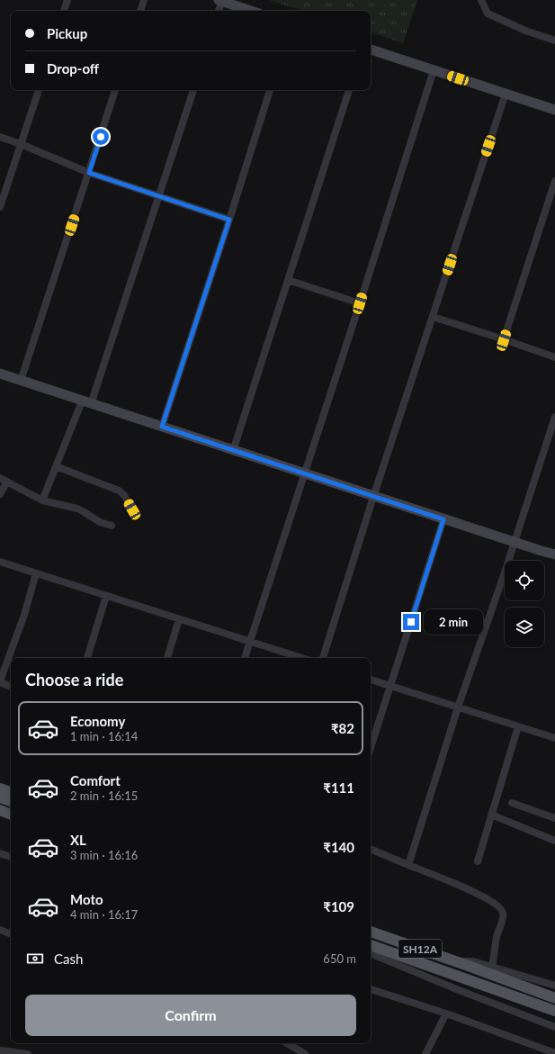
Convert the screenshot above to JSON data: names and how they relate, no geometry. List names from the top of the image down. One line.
{"streets":{"main road":["SH12A"]},"page":{"banner":["Pickup","Drop-off"],"bubble":"2 min","heading":"Choose a ride","list":[{"name":"Economy","note":"1 min · 16:14","value":"₹82"},{"name":"Comfort","note":"2 min · 16:15","value":"₹111"},{"name":"XL","note":"3 min · 16:16","value":"₹140"},{"name":"Moto","note":"4 min · 16:17","value":"₹109"}],"pay":["Cash","650 m"],"buttons":"Confirm"}}
